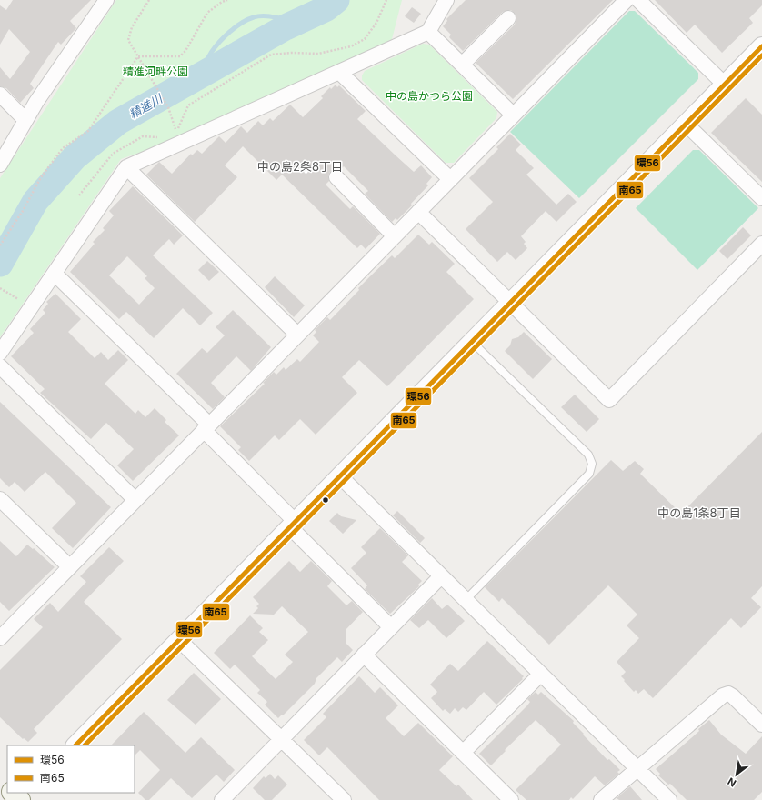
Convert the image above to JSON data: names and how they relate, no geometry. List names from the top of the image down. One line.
{"districts":["中の島2条8丁目","中の島1条8丁目"],"water":["精進川"],"parks":["精進河畔公園","中の島かつら公園"],"lines":["transit line 環56","transit line 南65"],"legend":["環56","南65"],"north":"bottom left"}
